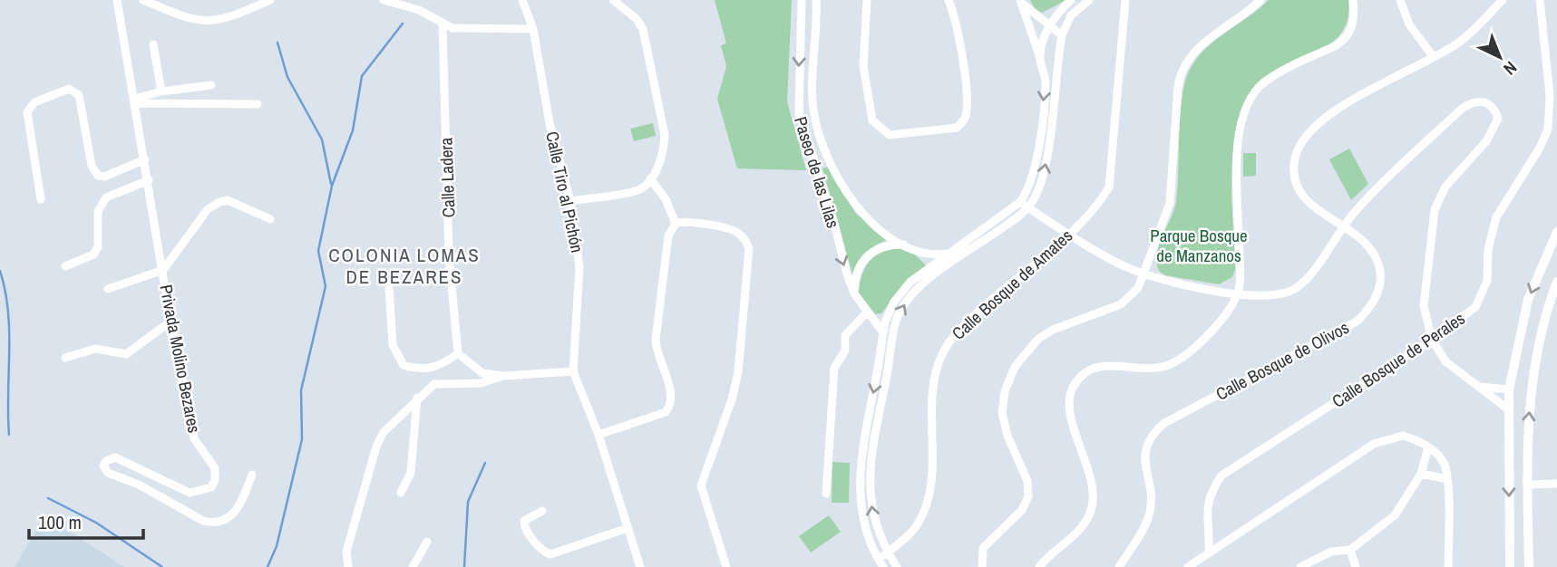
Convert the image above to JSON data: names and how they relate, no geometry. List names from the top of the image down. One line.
{"streets":{"street":["Paseo de las Lilas","Calle Ladera","Calle Tiro al Pichón","Calle Bosque de Amates","Privada Molino Bezares","Calle Bosque de Perales","Calle Bosque de Olivos"]},"districts":["COLONIA LOMAS DE BEZARES"],"parks":["Parque Bosque de Manzanos"],"scale_bar":"100 m","north":"bottom right"}
